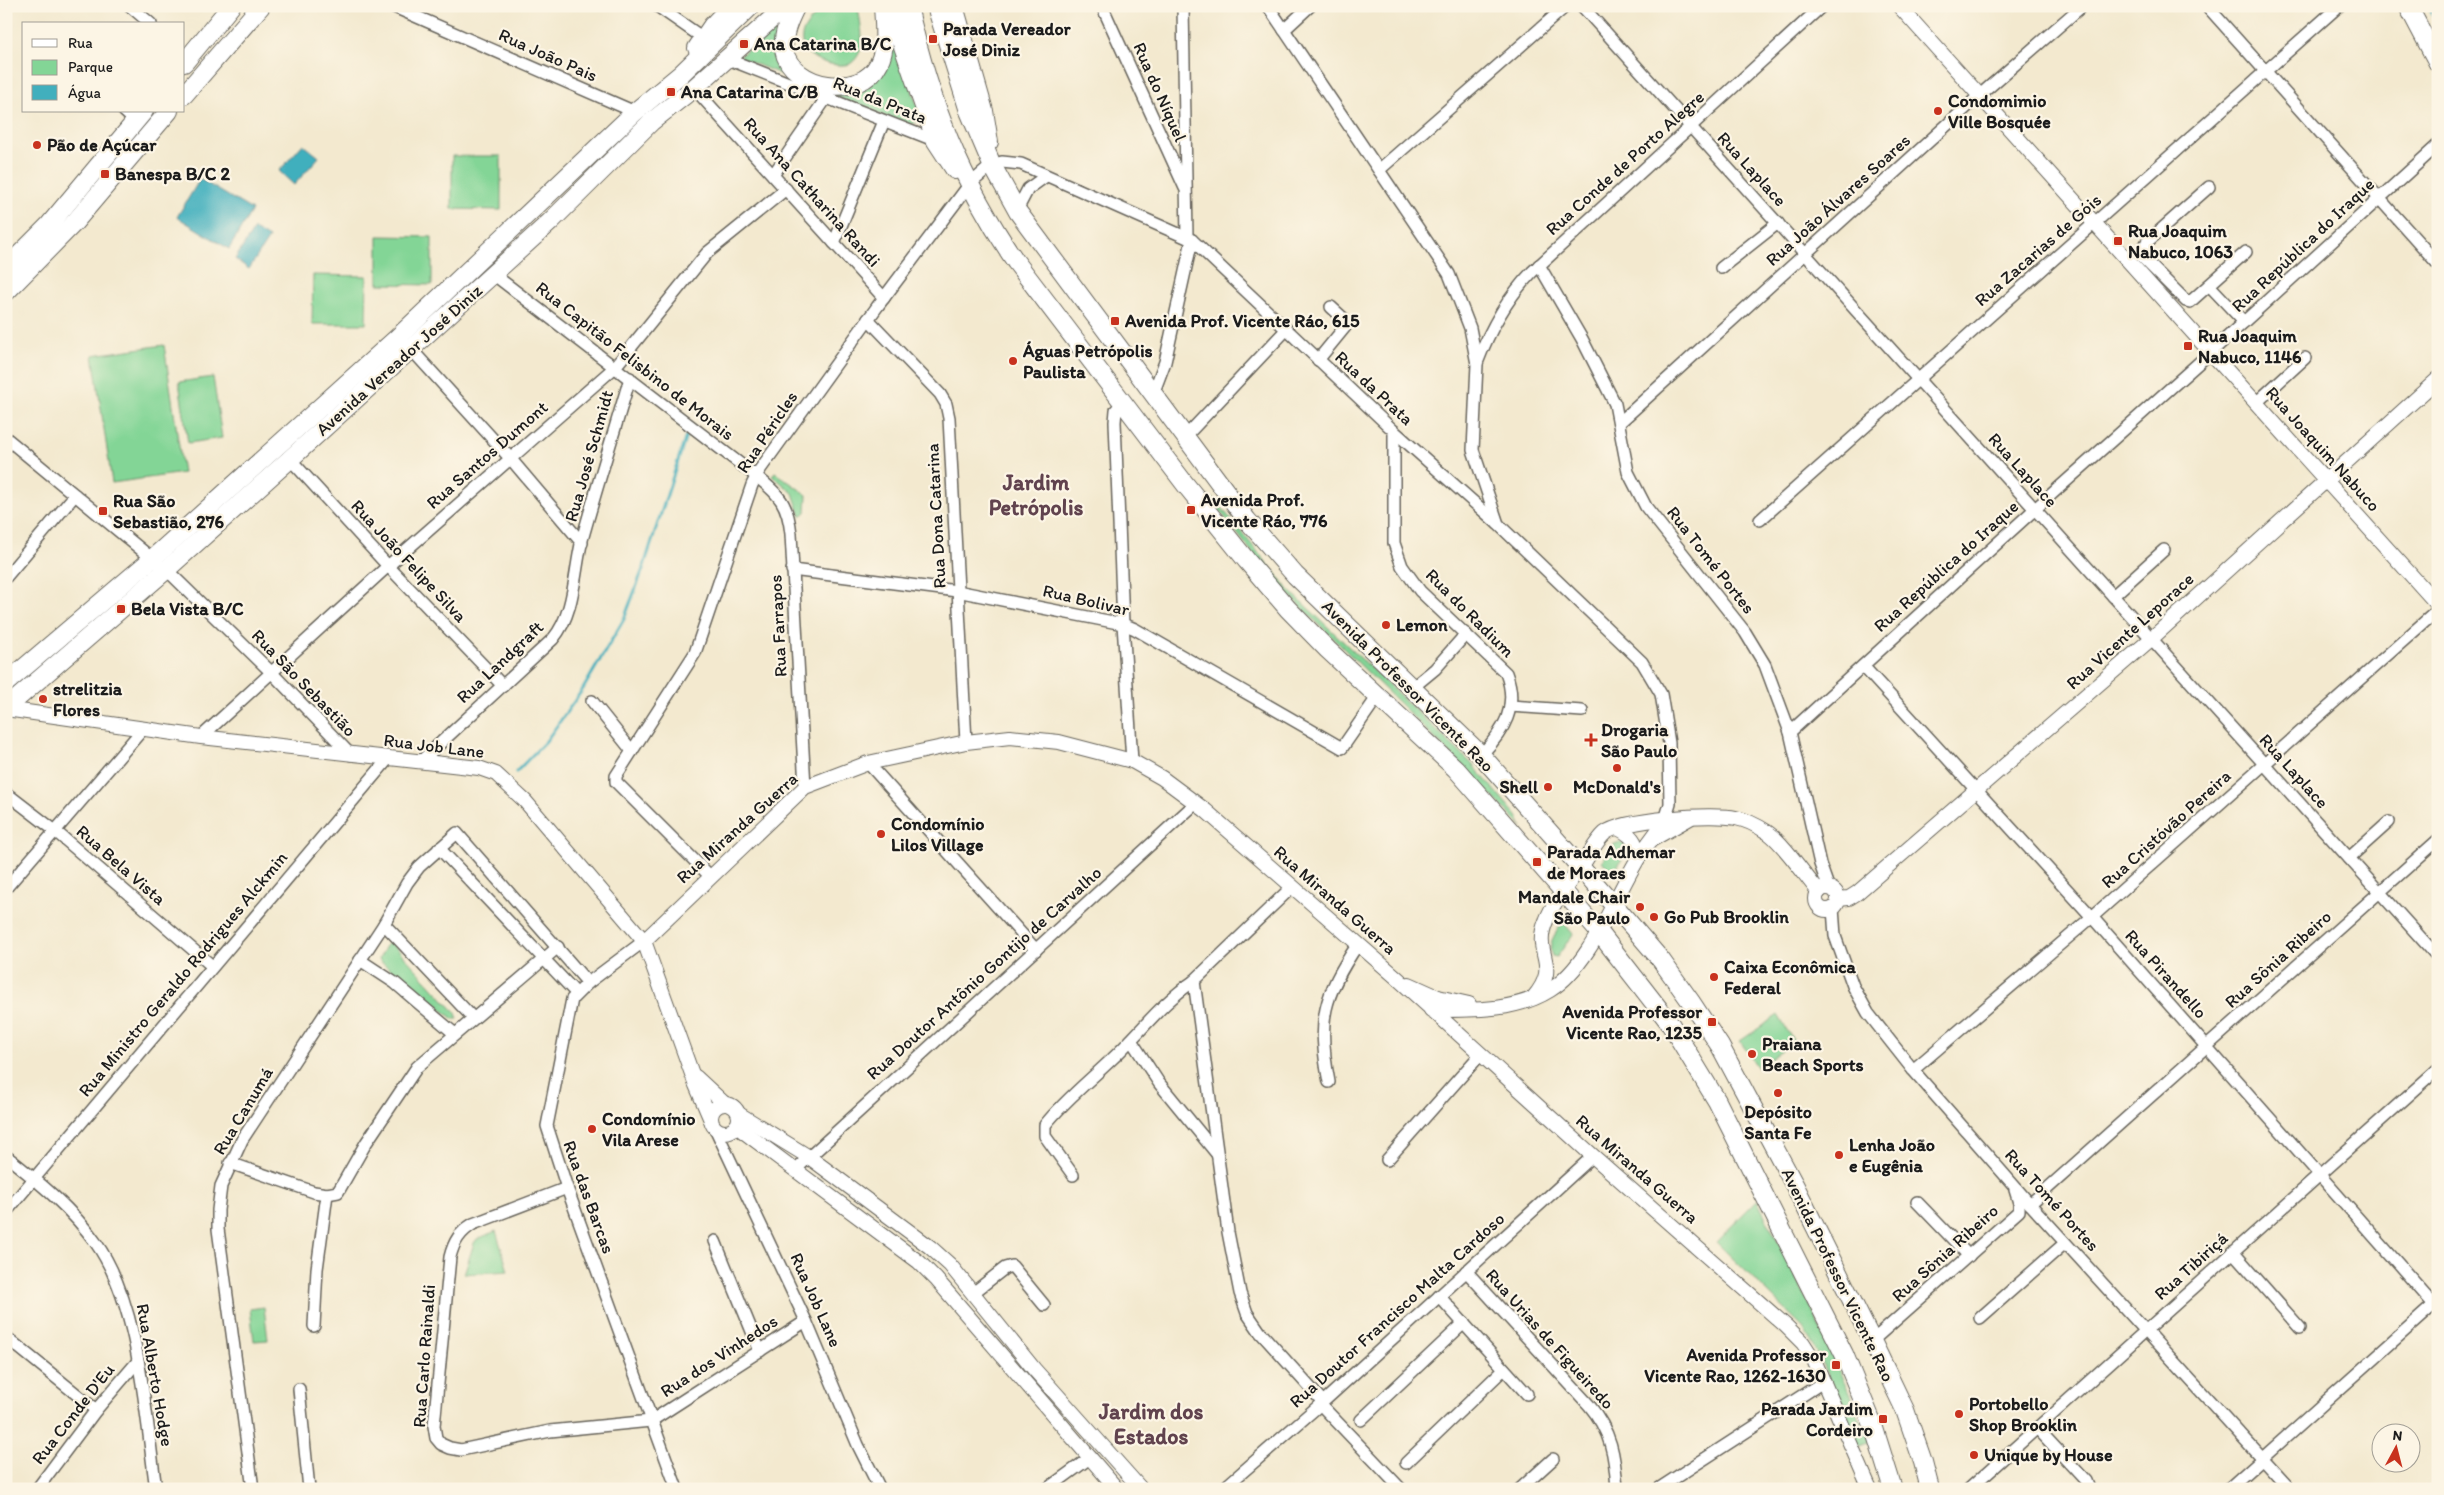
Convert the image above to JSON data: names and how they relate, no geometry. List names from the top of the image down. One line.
{"streets":{"main road":["Avenida Vereador José Diniz","Avenida Professor Vicente Rao"],"street":["Rua João Pais","Rua do Níquel","Rua da Prata","Rua Conde de Porto Alegre","Rua Laplace","Rua Ana Catharina Randi","Rua João Álvares Soares","Rua República do Iraque","Rua Zacarias de Góis","Rua Capitão Felisbino de Morais","Rua Péricles","Rua Joaquim Nabuco","Rua Santos Dumont","Rua José Schmidt","Rua Dona Catarina","Rua Tomé Portes","Rua João Felipe Silva","Rua Bolivar","Rua do Radium","Rua Farrapos","Rua Vicente Leporace","Rua Landgraft","Rua São Sebastião","Rua Job Lane","Rua Miranda Guerra","Rua Cristóvão Pereira","Rua Bela Vista","Rua Sônia Ribeiro","Rua Doutor Antônio Gontijo de Carvalho","Rua Ministro Geraldo Rodrigues Alckmin","Rua Pirandello","Rua Canumá","Rua das Barcas","Rua Tibiriçá","Rua Doutor Francisco Malta Cardoso","Rua Urias de Figueiredo","Rua Carlo Rainaldi","Rua dos Vinhedos","Rua Alberto Hodge","Rua Conde D'Eu"]},"crossings":[["Rua João Pais","Avenida Vereador José Diniz"],["Rua da Prata","Avenida Vereador José Diniz"],["Rua da Prata","Rua Péricles"],["Rua da Prata","Rua do Radium"],["Rua da Prata","Avenida Professor Vicente Rao"],["Rua Conde de Porto Alegre","Rua Laplace"],["Rua Conde de Porto Alegre","Rua Tomé Portes"],["Rua Laplace","Rua João Álvares Soares"],["Rua Laplace","Rua República do Iraque"],["Rua Laplace","Rua Zacarias de Góis"],["Rua Laplace","Rua Vicente Leporace"],["Rua Laplace","Rua Cristóvão Pereira"],["Rua Laplace","Rua Sônia Ribeiro"],["Rua Ana Catharina Randi","Avenida Vereador José Diniz"],["Rua Ana Catharina Randi","Rua Péricles"],["Rua Ana Catharina Randi","Rua Santos Dumont"],["Rua João Álvares Soares","Rua Joaquim Nabuco"],["Rua João Álvares Soares","Rua Tomé Portes"],["Rua República do Iraque","Rua Joaquim Nabuco"],["Rua República do Iraque","Rua Tomé Portes"],["Rua República do Iraque","Rua Pirandello"],["Rua Zacarias de Góis","Rua Joaquim Nabuco"],["Avenida Vereador José Diniz","Rua Capitão Felisbino de Morais"],["Avenida Vereador José Diniz","Rua João Felipe Silva"],["Avenida Vereador José Diniz","Rua São Sebastião"],["Avenida Vereador José Diniz","Rua Job Lane"],["Rua Capitão Felisbino de Morais","Rua Péricles"],["Rua Capitão Felisbino de Morais","Rua Santos Dumont"],["Rua Capitão Felisbino de Morais","Rua José Schmidt"],["Rua Capitão Felisbino de Morais","Rua Farrapos"],["Rua Péricles","Rua Dona Catarina"],["Rua Péricles","Rua Farrapos"],["Rua Péricles","Avenida Professor Vicente Rao"],["Rua Péricles","Rua Miranda Guerra"],["Rua Joaquim Nabuco","Rua Vicente Leporace"],["Rua Santos Dumont","Rua João Felipe Silva"],["Rua Santos Dumont","Rua São Sebastião"],["Rua Santos Dumont","Rua Job Lane"],["Rua José Schmidt","Rua Landgraft"],["Rua Dona Catarina","Rua Bolivar"],["Rua Dona Catarina","Rua Miranda Guerra"],["Rua Tomé Portes","Rua Vicente Leporace"],["Rua Tomé Portes","Rua Cristóvão Pereira"],["Rua Tomé Portes","Rua Sônia Ribeiro"],["Rua Tomé Portes","Rua Tibiriçá"],["Rua João Felipe Silva","Rua Landgraft"],["Rua Bolivar","Rua Farrapos"],["Rua Bolivar","Avenida Professor Vicente Rao"],["Rua do Radium","Avenida Professor Vicente Rao"],["Rua Farrapos","Rua Miranda Guerra"],["Rua Vicente Leporace","Rua Pirandello"],["Rua Landgraft","Rua Job Lane"],["Rua São Sebastião","Rua Job Lane"],["Avenida Professor Vicente Rao","Rua Sônia Ribeiro"],["Rua Job Lane","Rua Miranda Guerra"],["Rua Job Lane","Rua Ministro Geraldo Rodrigues Alckmin"],["Rua Job Lane","Rua das Barcas"],["Rua Job Lane","Rua dos Vinhedos"],["Rua Miranda Guerra","Rua Doutor Antônio Gontijo de Carvalho"],["Rua Miranda Guerra","Rua das Barcas"],["Rua Miranda Guerra","Rua Doutor Francisco Malta Cardoso"],["Rua Cristóvão Pereira","Rua Pirandello"],["Rua Bela Vista","Rua Ministro Geraldo Rodrigues Alckmin"],["Rua Sônia Ribeiro","Rua Pirandello"],["Rua Ministro Geraldo Rodrigues Alckmin","Rua Alberto Hodge"],["Rua Pirandello","Rua Tibiriçá"],["Rua das Barcas","Rua Carlo Rainaldi"],["Rua das Barcas","Rua dos Vinhedos"],["Rua Doutor Francisco Malta Cardoso","Rua Urias de Figueiredo"],["Rua Carlo Rainaldi","Rua dos Vinhedos"],["Rua Alberto Hodge","Rua Conde D'Eu"]],"districts":["Jardim Petrópolis","Jardim dos Estados"],"places":{"transit":["Parada Vereador José Diniz","Ana Catarina B/C","Ana Catarina C/B","Banespa B/C 2","Rua Joaquim Nabuco, 1063","Avenida Prof. Vicente Ráo, 615","Rua Joaquim Nabuco, 1146","Avenida Prof. Vicente Ráo, 776","Rua São Sebastião, 276","Bela Vista B/C","Parada Adhemar de Moraes","Avenida Professor Vicente Rao, 1235","Avenida Professor Vicente Rao, 1262-1630","Parada Jardim Cordeiro"],"other":["Condomimio Ville Bosquée","Pão de Açúcar","Águas Petrópolis Paulista","Lemon","strelitzia Flores","McDonald's","Shell","Condomínio Lilos Village","Mandale Chair São Paulo","Go Pub Brooklin","Caixa Econômica Federal","Praiana Beach Sports","Depósito Santa Fe","Condomínio Vila Arese","Lenha João e Eugênia","Portobello Shop Brooklin","Unique by House"],"health":["Drogaria São Paulo"]},"legend":["Rua","Parque","Água"],"north":"top"}
